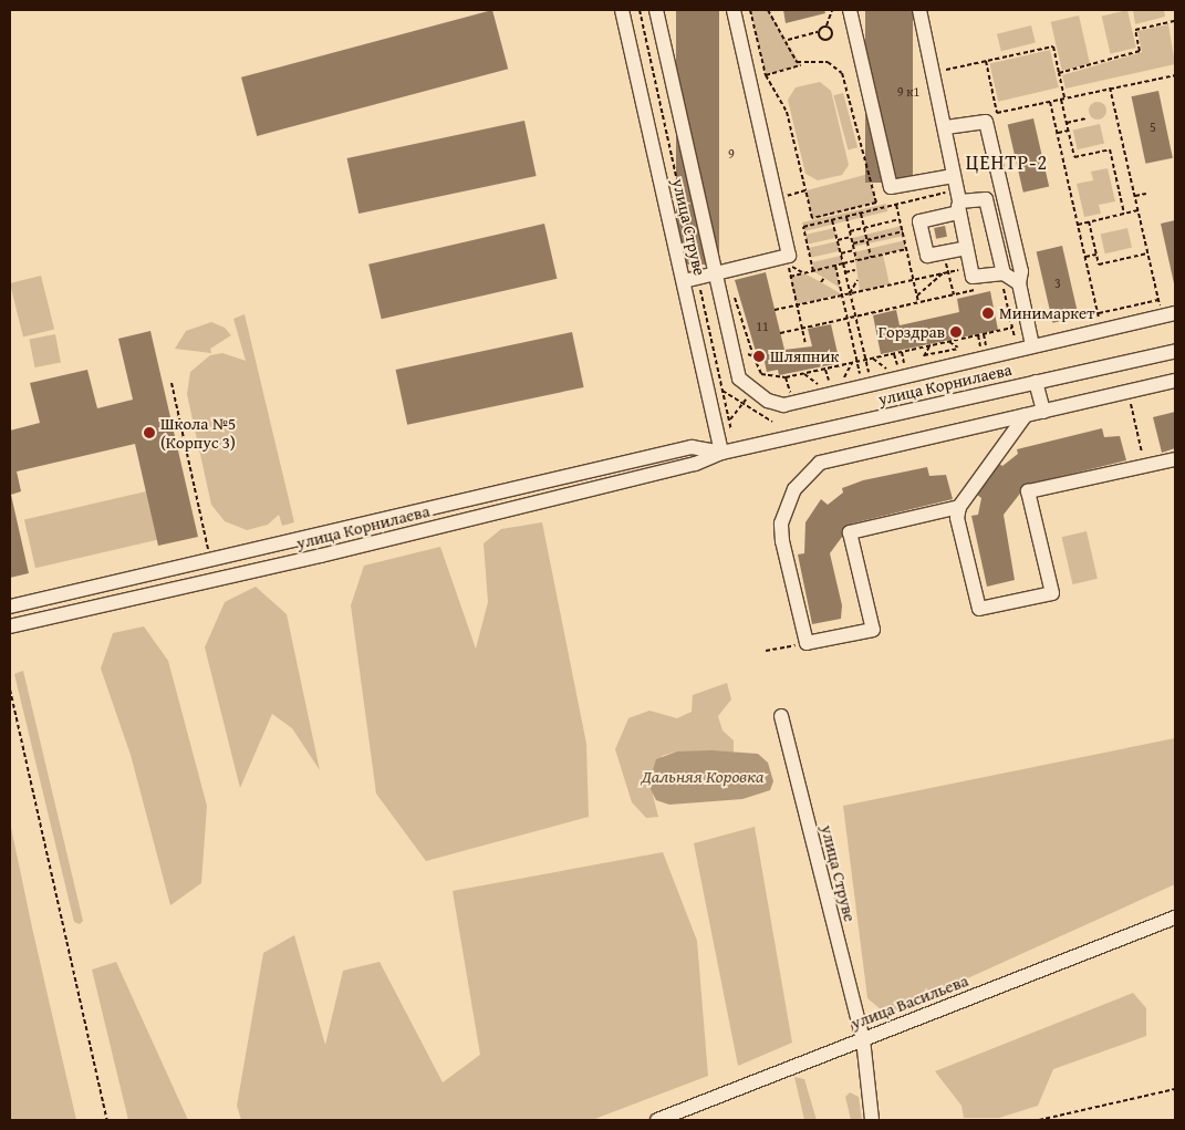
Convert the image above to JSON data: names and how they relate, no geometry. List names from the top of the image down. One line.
{"streets":{"street":["улица Струве","улица Корнилаева","улица Васильева"]},"crossings":[["улица Струве","улица Корнилаева"],["улица Струве","улица Васильева"]],"districts":["ЦЕНТР-2"],"water":["Дальняя Коровка"],"places":["Минимаркет","Горздрав","Шляпник","Школа №5 (Корпус 3)"],"house_numbers":["9 к1","5","9","3","11"]}
